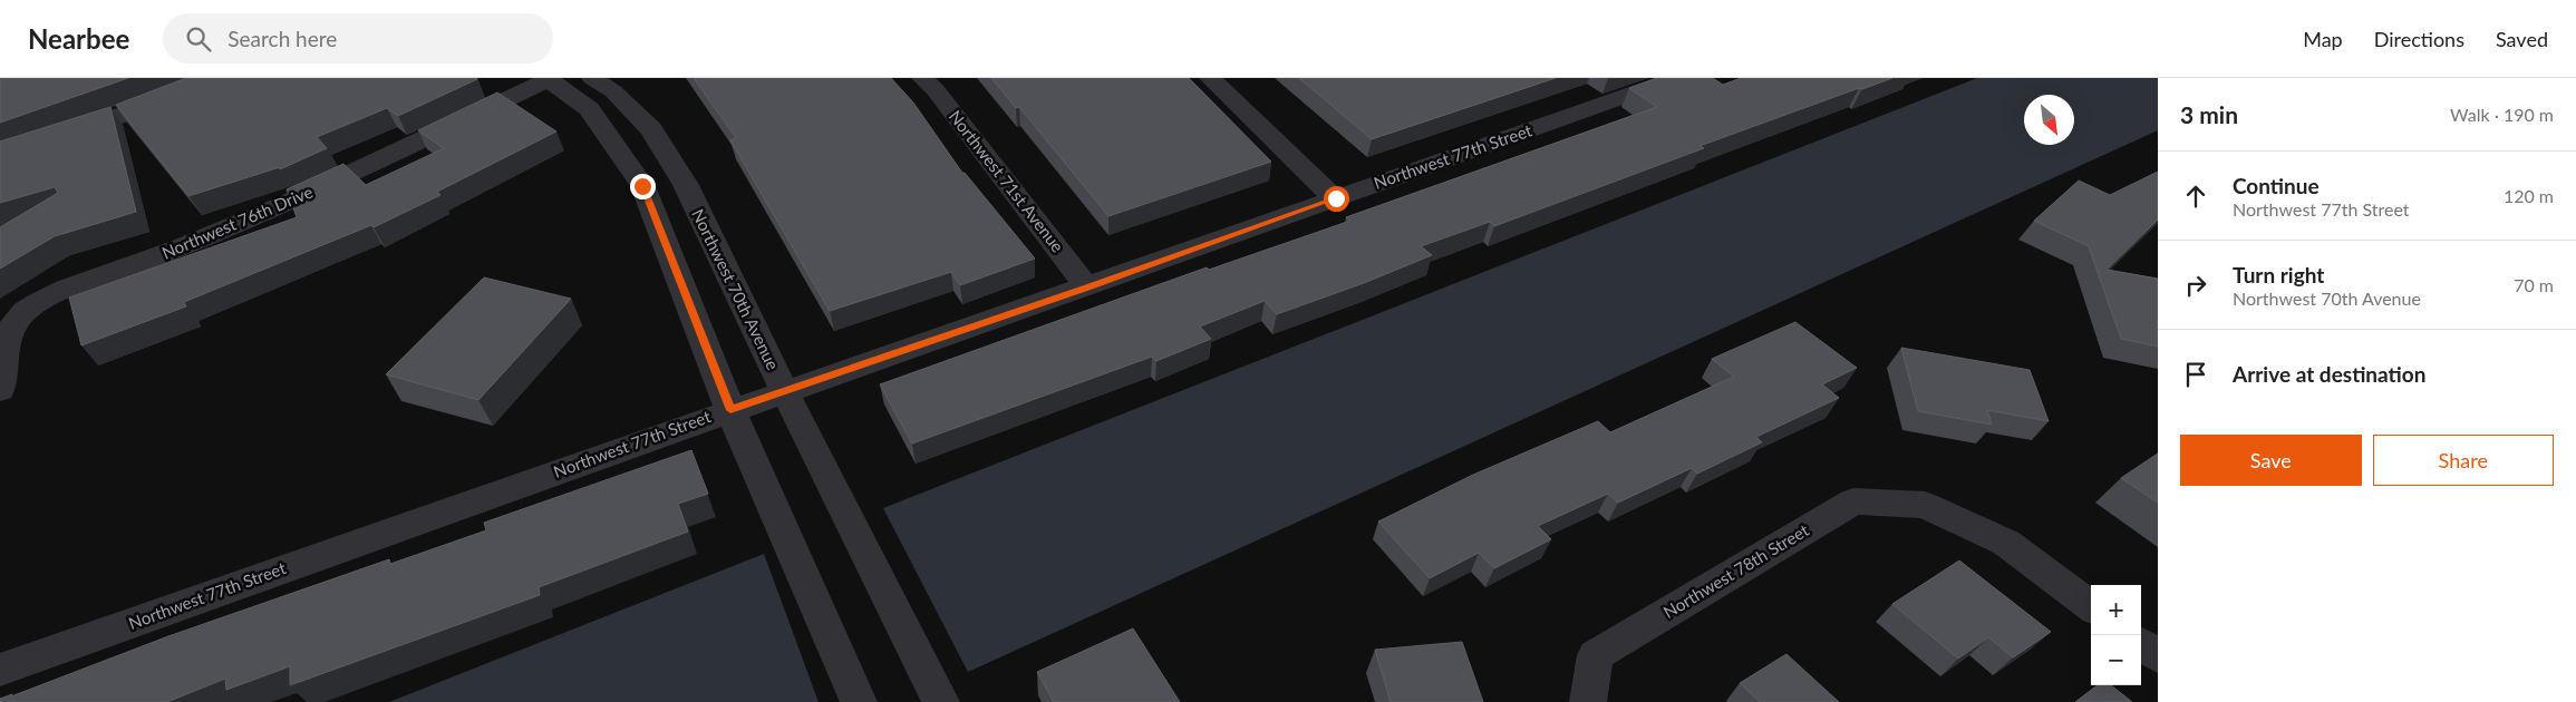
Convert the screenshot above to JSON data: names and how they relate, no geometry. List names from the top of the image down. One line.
{"streets":{"street":["Northwest 77th Street","Northwest 71st Avenue","Northwest 76th Drive","Northwest 70th Avenue","Northwest 78th Street"]},"crossings":[["Northwest 77th Street","Northwest 71st Avenue"],["Northwest 77th Street","Northwest 70th Avenue"]],"north":"bottom right","page":{"header":"Nearbee","search":"Search here","nav":["Map","Directions","Saved"],"heading":["3 min","Walk · 190 m"],"list":[["Continue","Northwest 77th Street","120 m"],["Turn right","Northwest 70th Avenue","70 m"],"Arrive at destination"],"buttons":["Save","Share"],"map_buttons":["+","−"]}}
